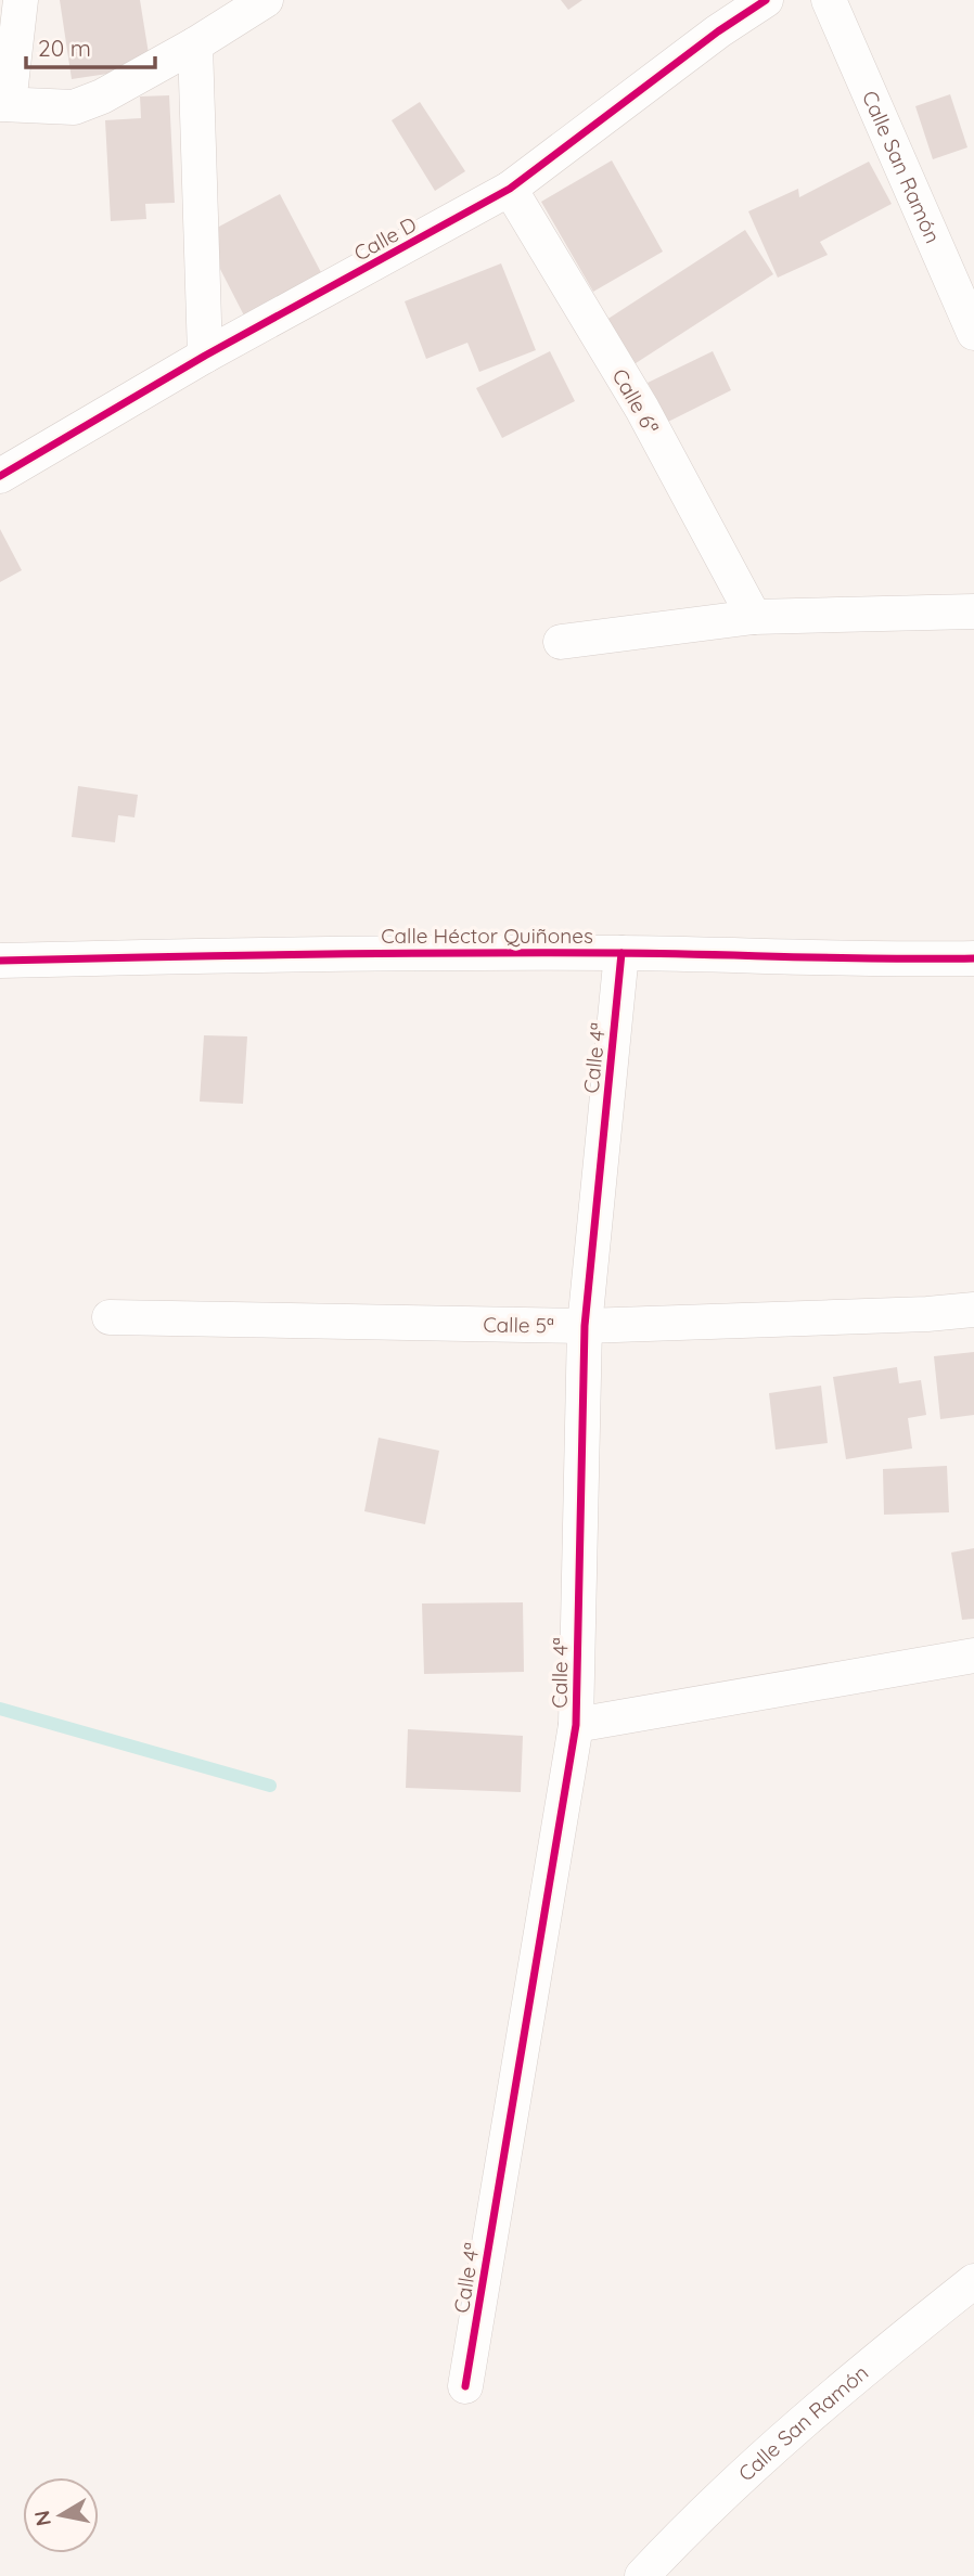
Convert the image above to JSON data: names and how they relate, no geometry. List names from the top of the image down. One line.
{"streets":{"street":["Calle San Ramón","Calle D","Calle 6ª","Calle Héctor Quiñones","Calle 4ª","Calle 5ª"]},"crossings":[["Calle D","Calle 6ª"],["Calle Héctor Quiñones","Calle 4ª"],["Calle 4ª","Calle 5ª"]],"scale_bar":"20 m","north":"left"}
